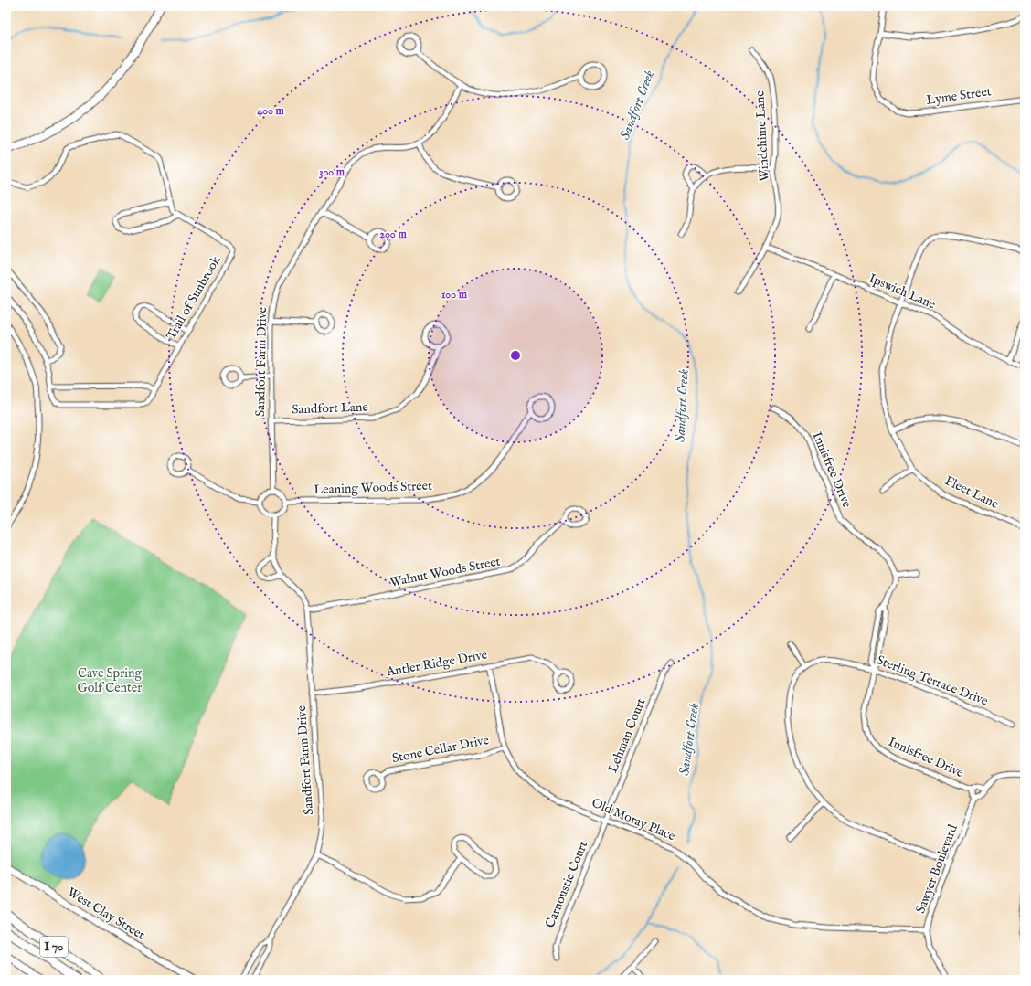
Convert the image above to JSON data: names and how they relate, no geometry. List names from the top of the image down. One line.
{"streets":{"highway":["I 70"],"street":["Lyme Street","Windchime Lane","Ipswich Lane","Trail of Sunbrook","Sandfort Farm Drive","Sandfort Lane","Innisfree Drive","Leaning Woods Street","Fleet Lane","Walnut Woods Street","Antler Ridge Drive","Sterling Terrace Drive","Lehman Court","Stone Cellar Drive","Old Moray Place","Sawyer Boulevard","Carnoustie Court","West Clay Street"]},"crossings":[["Windchime Lane","Ipswich Lane"],["Ipswich Lane","Fleet Lane"],["Sandfort Farm Drive","Sandfort Lane"],["Sandfort Farm Drive","Leaning Woods Street"],["Sandfort Farm Drive","Walnut Woods Street"],["Sandfort Farm Drive","Antler Ridge Drive"],["Innisfree Drive","Sterling Terrace Drive"],["Innisfree Drive","Sawyer Boulevard"],["Antler Ridge Drive","Old Moray Place"],["Lehman Court","Old Moray Place"],["Lehman Court","Carnoustie Court"],["Stone Cellar Drive","Old Moray Place"],["Old Moray Place","Sawyer Boulevard"],["Old Moray Place","Carnoustie Court"]],"water":["Sandfort Creek"],"parks":["Cave Spring Golf Center"],"rings":["400 m","300 m","200 m","100 m"]}
